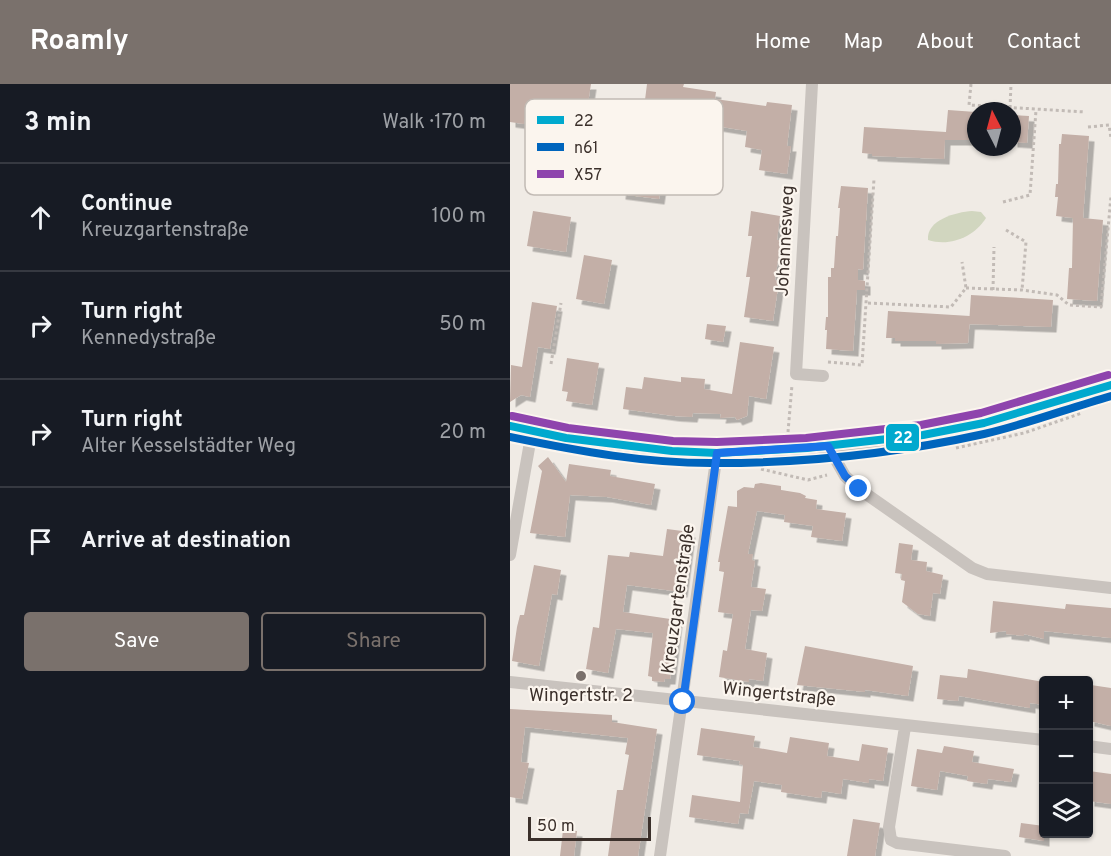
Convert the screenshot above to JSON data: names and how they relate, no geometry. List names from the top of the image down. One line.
{"streets":{"street":["Johannesweg","Kreuzgartenstraße","Wingertstraße"]},"crossings":[["Kreuzgartenstraße","Wingertstraße"]],"places":["Wingertstr. 2"],"lines":["transit line X57","transit line 22","transit line n61"],"legend":["22","n61","X57"],"scale_bar":"50 m","north":"top","page":{"header":"Roamly","nav":["Home","Map","About","Contact"],"heading":["3 min","Walk · 170 m"],"list":[["Continue","Kreuzgartenstraße","100 m"],["Turn right","Kennedystraße","50 m"],["Turn right","Alter Kesselstädter Weg","20 m"],"Arrive at destination"],"buttons":["Save","Share"],"map_buttons":["+","−"],"scale":"50 m"}}
